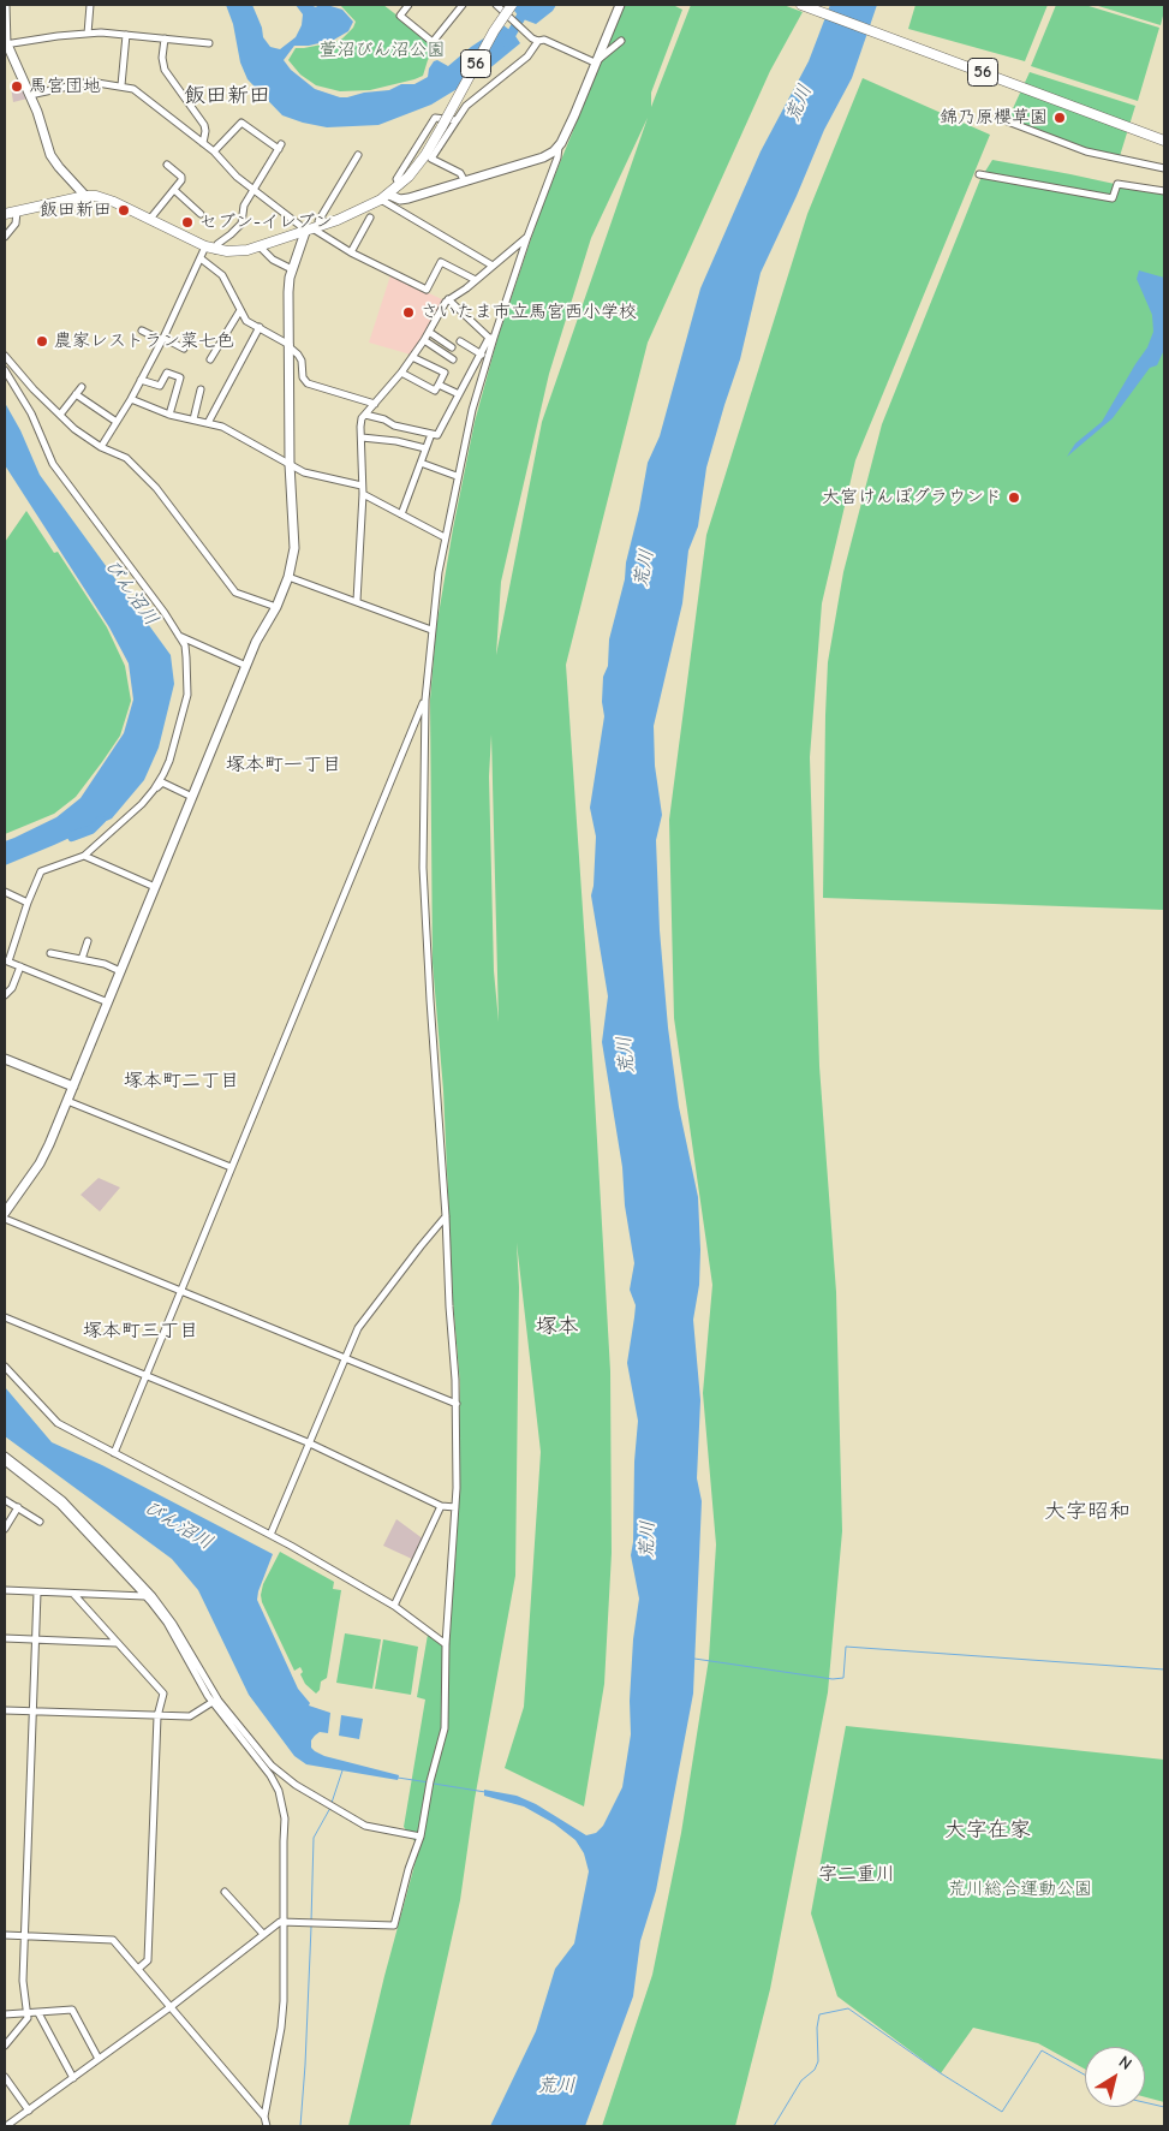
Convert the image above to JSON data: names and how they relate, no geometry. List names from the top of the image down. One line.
{"streets":{"main road":["56"]},"districts":["飯田新田","塚本町一丁目","塚本町二丁目","塚本","塚本町三丁目","大字昭和","大字在家","字二重川"],"water":["荒川","びん沼川"],"parks":["萱沼びん沼公園","荒川総合運動公園"],"places":["馬宮団地","錦乃原櫻草園","飯田新田","セブン-イレブン","さいたま市立馬宮西小学校","農家レストラン菜七色","大宮けんぽグラウンド"],"north":"top right"}
